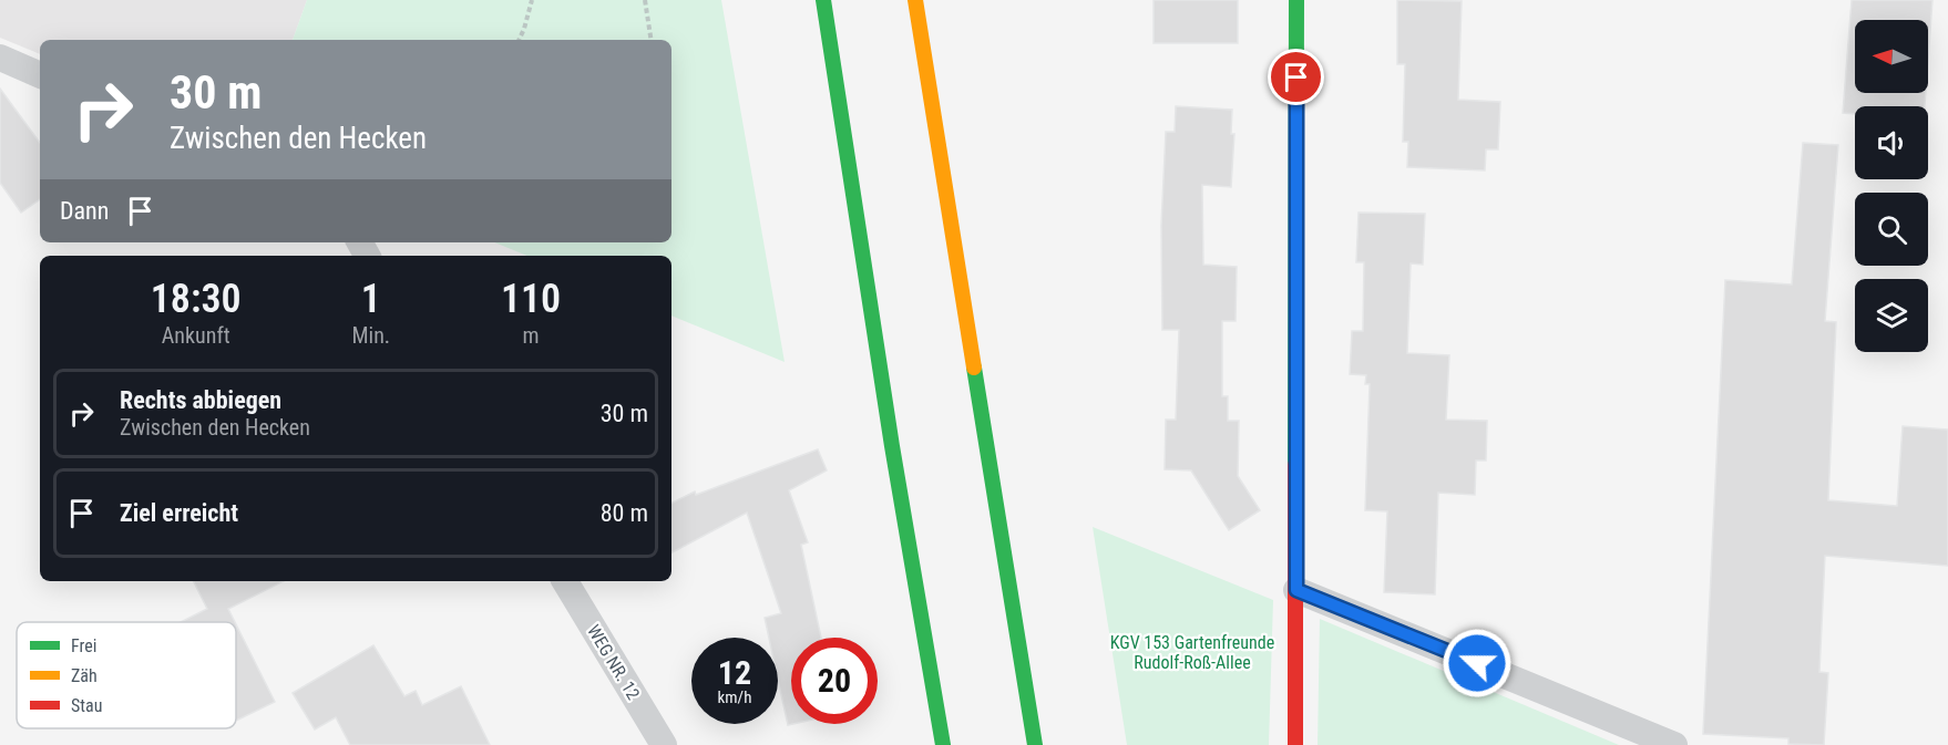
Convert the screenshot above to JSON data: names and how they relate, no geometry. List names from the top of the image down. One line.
{"streets":{"lane":["WEG NR. 12"]},"parks":["KGV 153 Gartenfreunde Rudolf-Roß-Allee"],"legend":["Frei","Zäh","Stau"],"north":"left","page":{"turn":["30 m","Zwischen den Hecken"],"then":"Dann","eta":["18:30","Ankunft","1","Min.","110","m"],"list":[{"name":"Rechts abbiegen","note":"Zwischen den Hecken","value":"30 m"},{"name":"Ziel erreicht","value":"80 m"}],"speed":"12 km/h","limit":"20"}}
